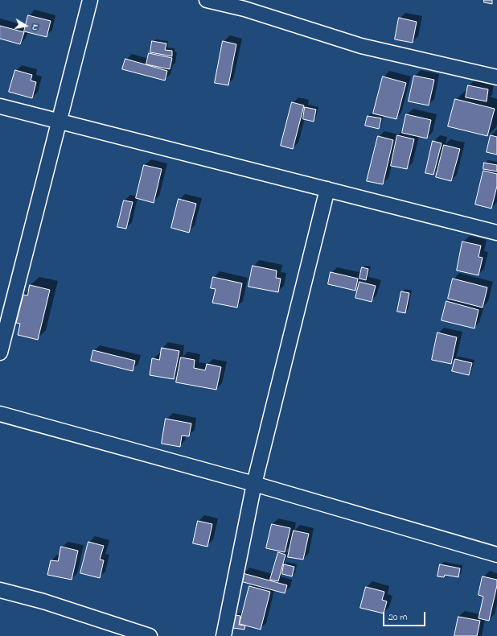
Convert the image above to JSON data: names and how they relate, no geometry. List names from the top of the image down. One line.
{"scale_bar":"20 m","north":"right"}
